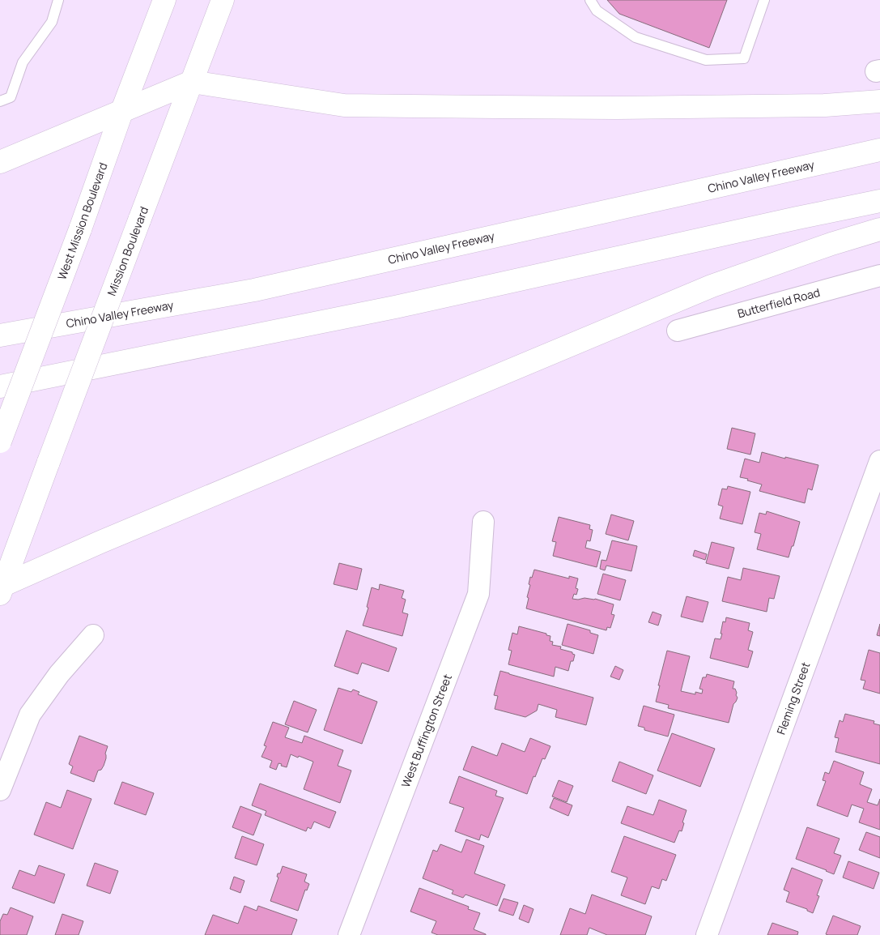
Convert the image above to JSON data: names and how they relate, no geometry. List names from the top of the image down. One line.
{"streets":{"main road":["Chino Valley Freeway","West Mission Boulevard","Mission Boulevard"],"street":["Butterfield Road","Fleming Street","West Buffington Street"]}}
